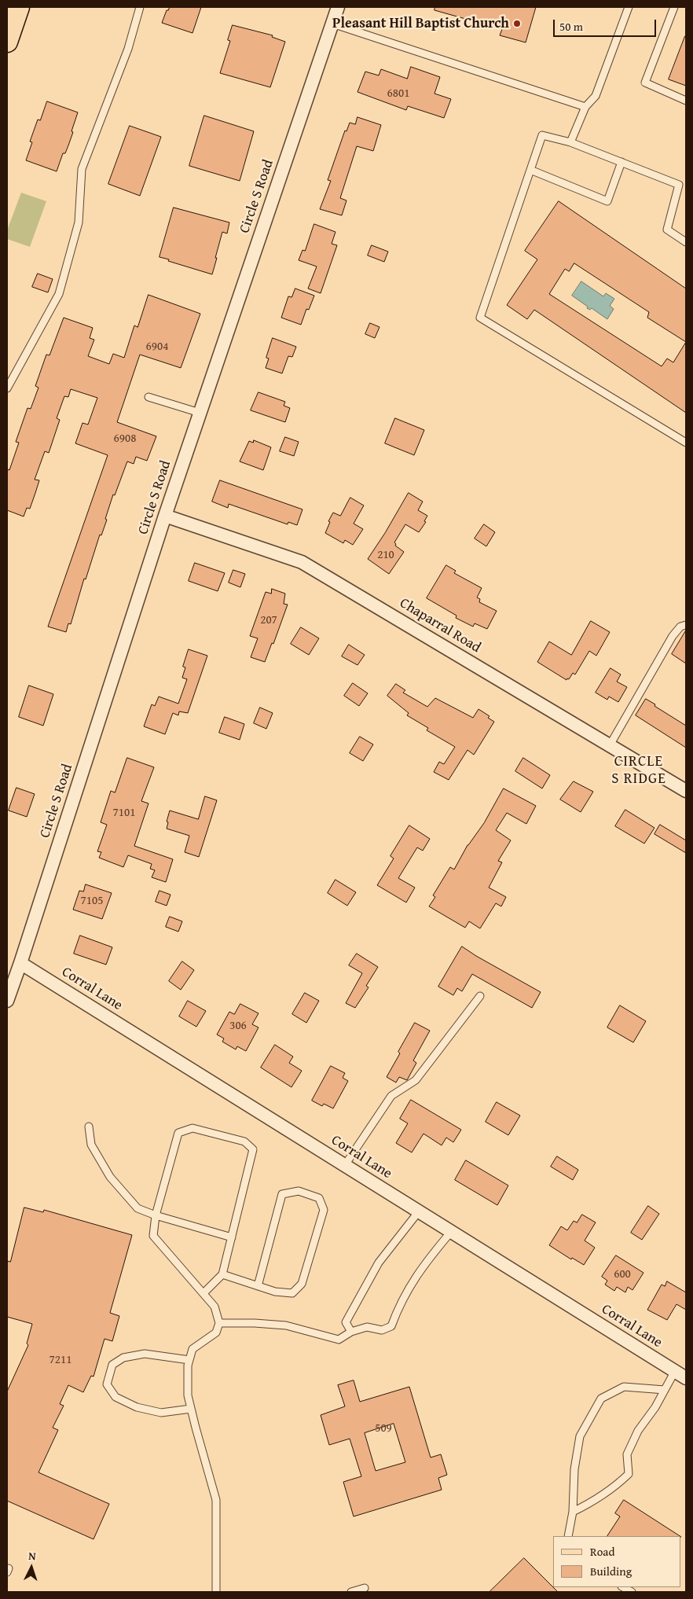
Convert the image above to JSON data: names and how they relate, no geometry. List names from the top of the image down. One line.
{"streets":{"street":["Circle S Road","Chaparral Road","Corral Lane"]},"crossings":[["Circle S Road","Chaparral Road"],["Circle S Road","Corral Lane"]],"districts":["CIRCLE S RIDGE"],"places":["Pleasant Hill Baptist Church"],"house_numbers":["6801","6904","6908","210","207","7101","7105","306","600","7211","509"],"legend":["Road","Building"],"scale_bar":"50 m","north":"top"}
